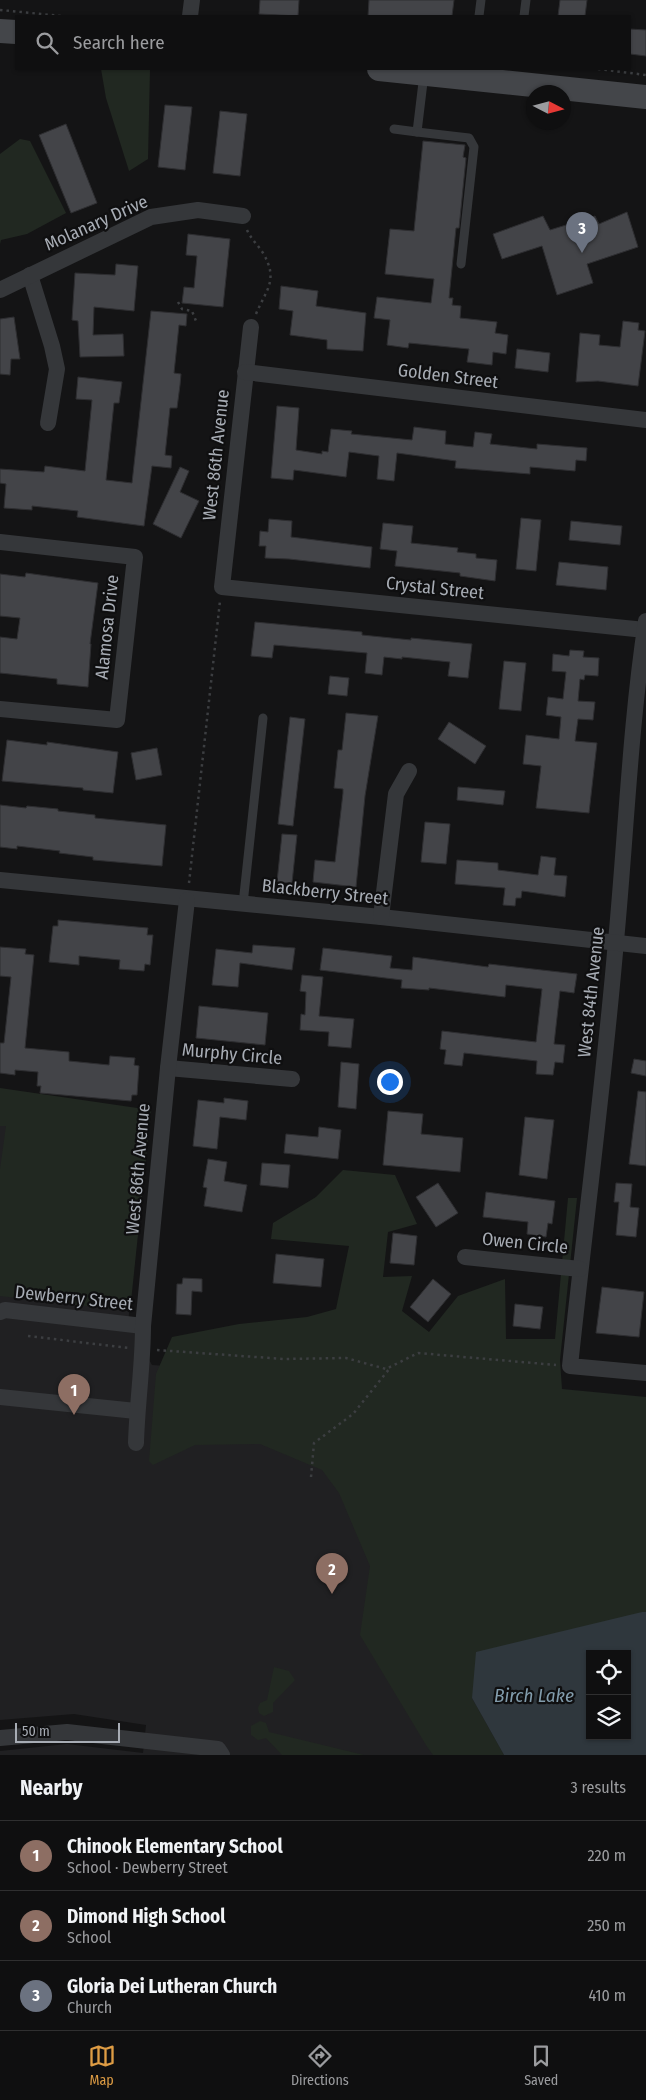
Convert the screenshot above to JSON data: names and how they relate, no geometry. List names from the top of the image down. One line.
{"streets":{"street":["Molanary Drive","Golden Street","West 86th Avenue","Crystal Street","Alamosa Drive","Blackberry Street","West 84th Avenue","Murphy Circle","Owen Circle","Dewberry Street"]},"crossings":[["Golden Street","West 86th Avenue"],["West 86th Avenue","Crystal Street"],["West 86th Avenue","Blackberry Street"],["West 86th Avenue","Murphy Circle"],["West 86th Avenue","Dewberry Street"],["Crystal Street","West 84th Avenue"],["Blackberry Street","West 84th Avenue"],["West 84th Avenue","Owen Circle"]],"water":["Birch Lake"],"scale_bar":"50 m","north":"right","page":{"search":"Search here","pins":["3","1","2"],"scale":"50 m","heading":["Nearby","3 results"],"list":[{"mark":"1","name":"Chinook Elementary School","note":"School · Dewberry Street","value":"220 m"},{"mark":"2","name":"Dimond High School","note":"School","value":"250 m"},{"mark":"3","name":"Gloria Dei Lutheran Church","note":"Church","value":"410 m"}],"nav":["Map","Directions","Saved"]}}
